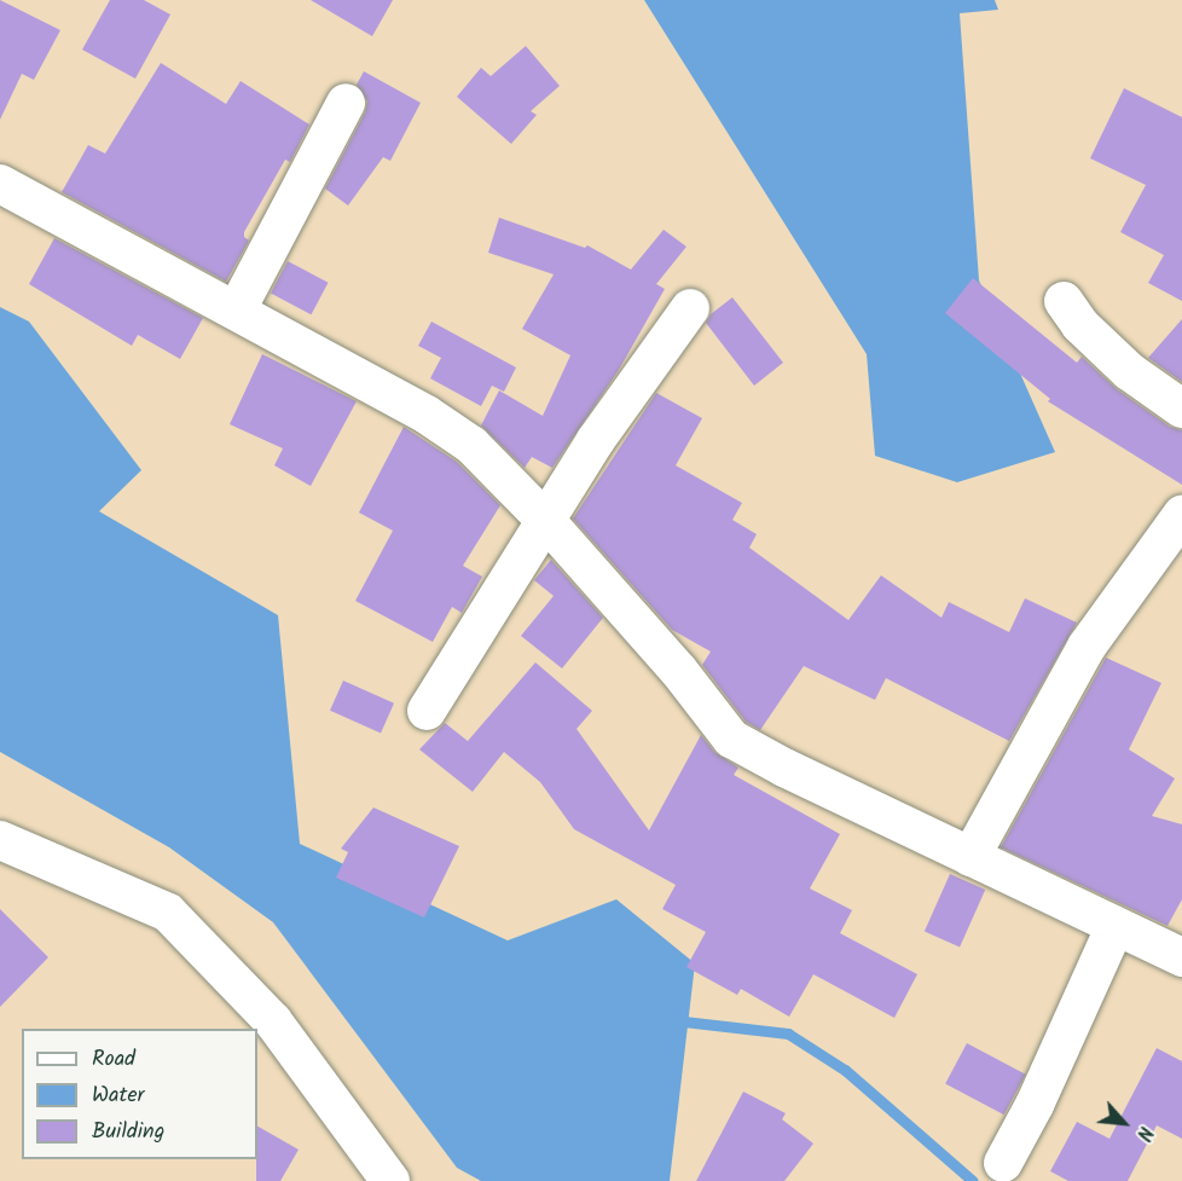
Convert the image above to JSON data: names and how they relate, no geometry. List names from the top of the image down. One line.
{"legend":["Road","Water","Building"],"north":"bottom right"}
